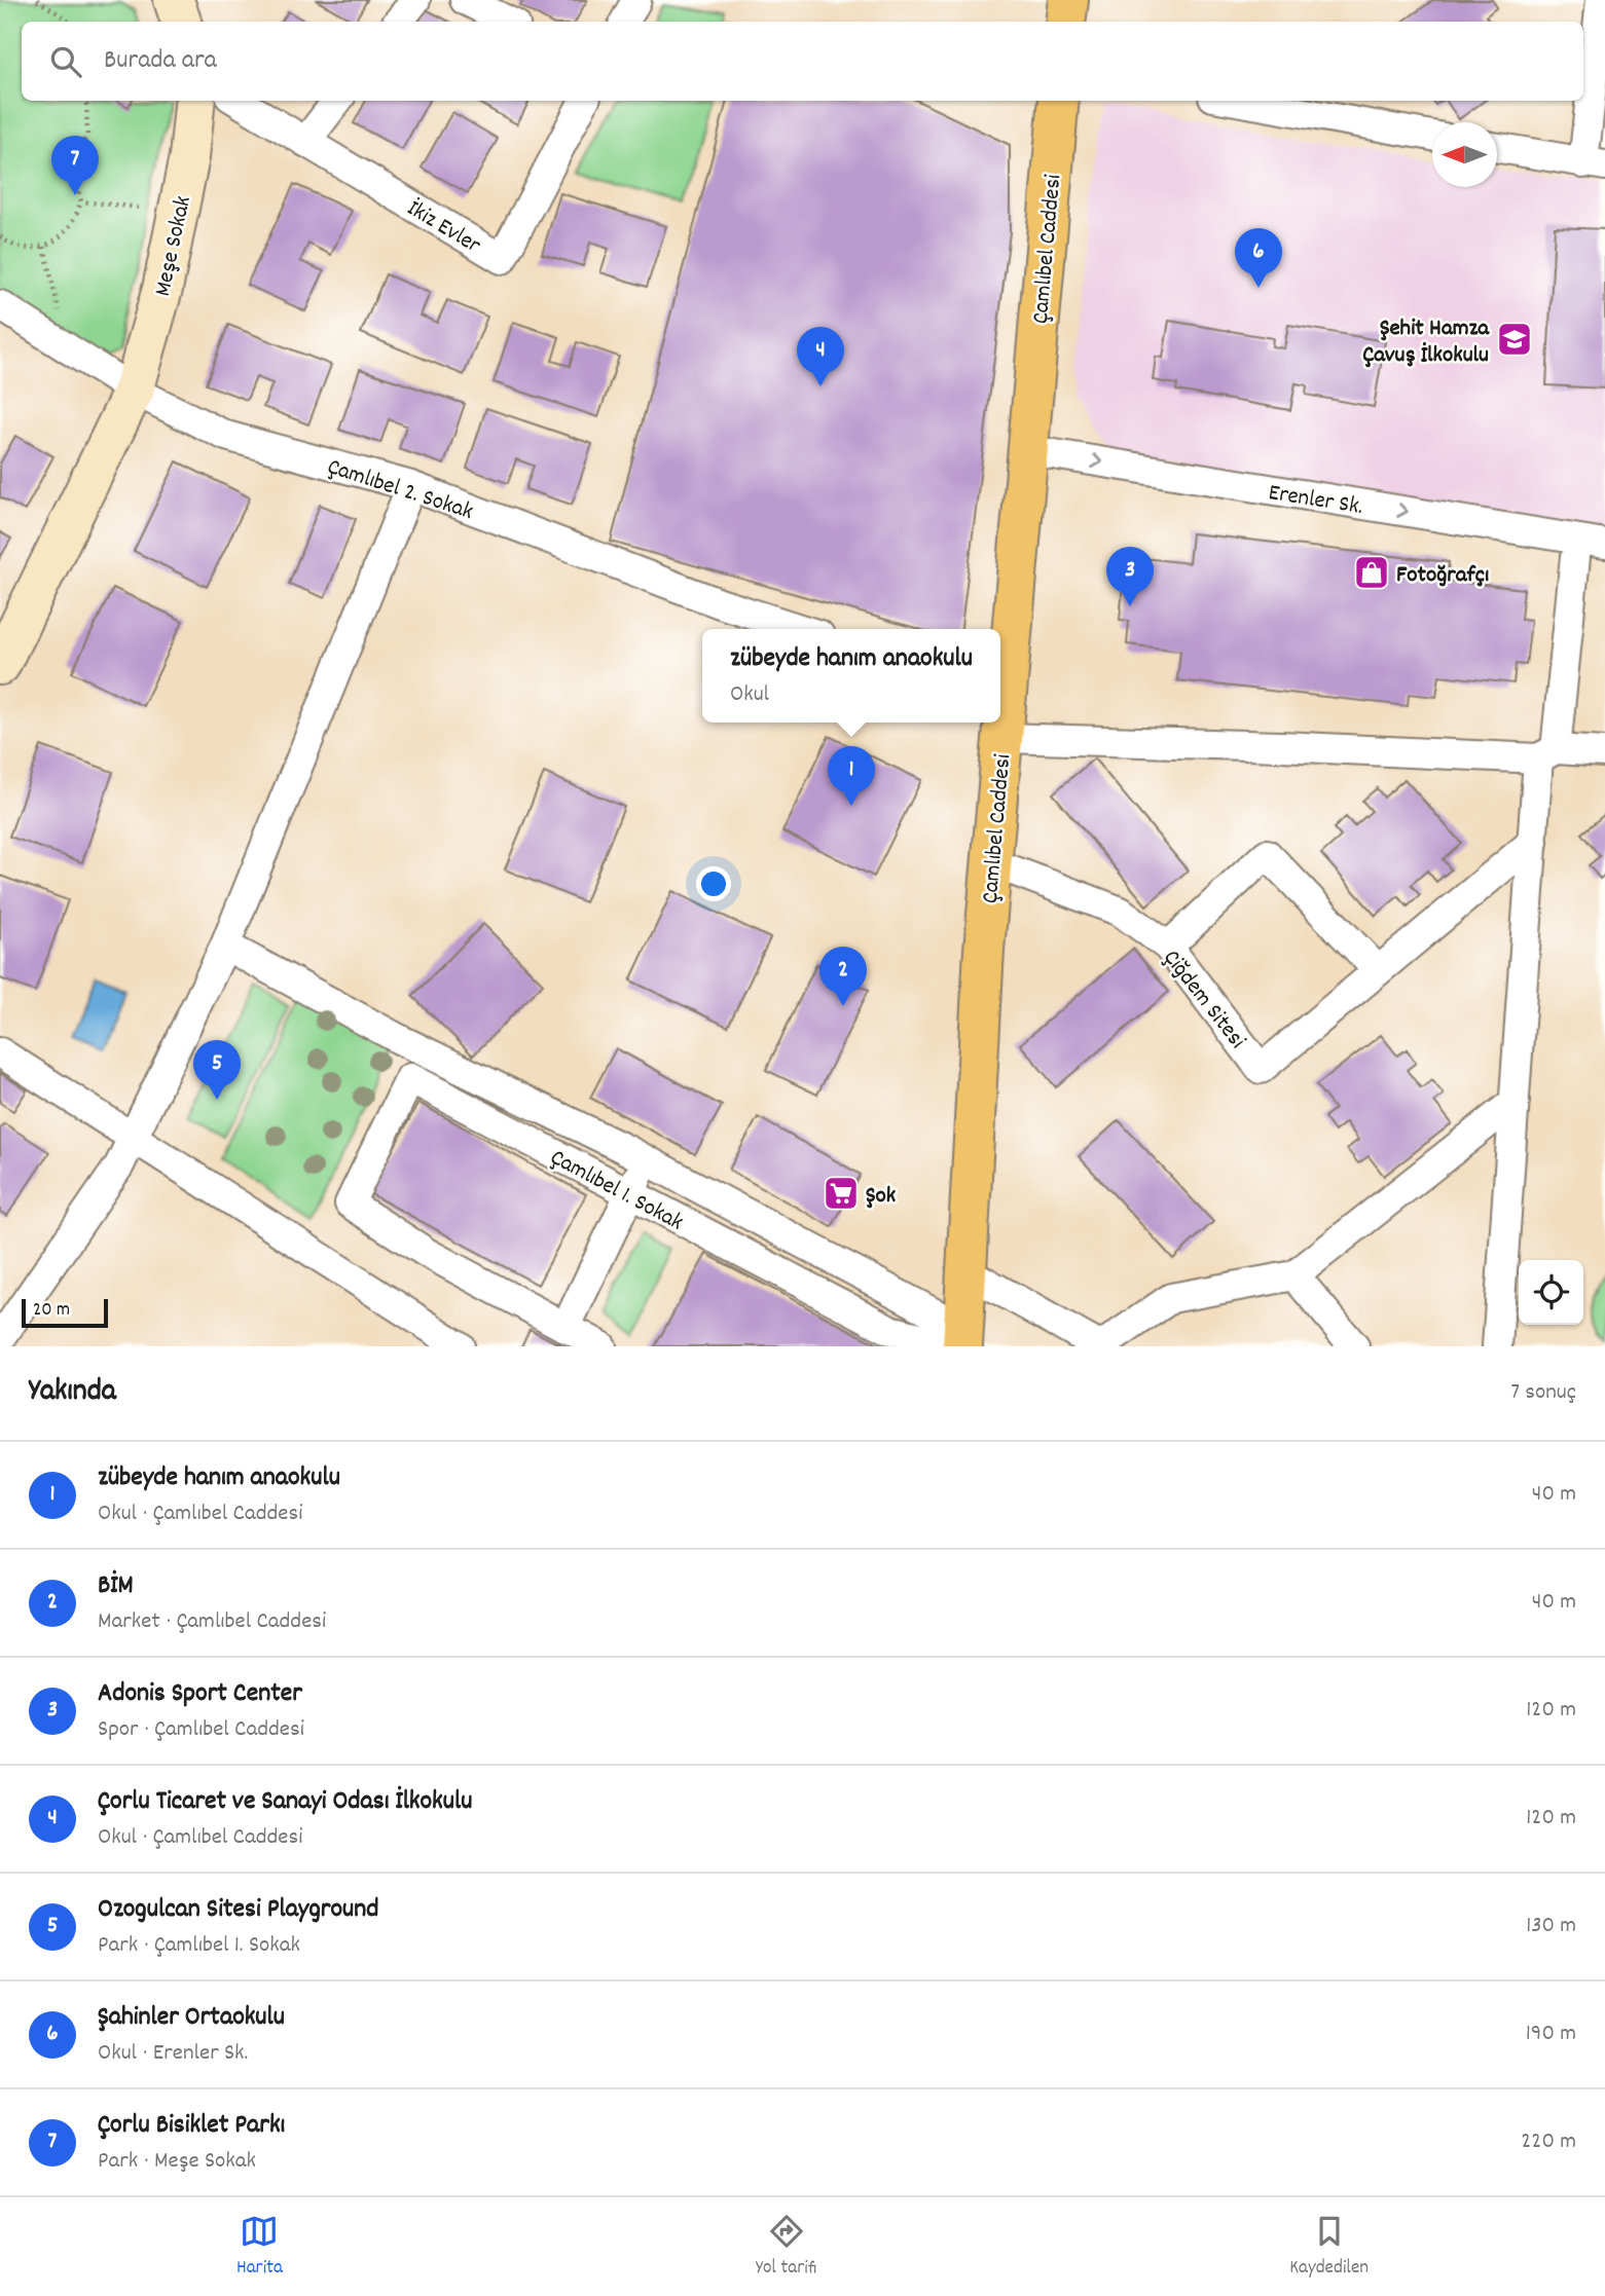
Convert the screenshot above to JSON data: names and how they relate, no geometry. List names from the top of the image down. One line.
{"streets":{"main road":["Çamlıbel Caddesi"],"street":["İkiz Evler","Meşe Sokak","Çamlıbel 2. Sokak","Erenler Sk.","Çiğdem Sitesi","Çamlıbel 1. Sokak"]},"crossings":[["Meşe Sokak","Çamlıbel 2. Sokak"],["Çamlıbel Caddesi","Erenler Sk."],["Çamlıbel Caddesi","Çiğdem Sitesi"],["Çamlıbel Caddesi","Çamlıbel 1. Sokak"]],"places":{"school or university":["Şehit Hamza Çavuş İlkokulu"],"shop":["Fotoğrafçı"],"supermarket":["Şok"]},"scale_bar":"20 m","north":"left","page":{"search":"Burada ara","pins":["7","6","4","3","1","2","5"],"popup":["zübeyde hanım anaokulu","Okul"],"scale":"20 m","heading":["Yakında","7 sonuç"],"list":[{"mark":"1","name":"zübeyde hanım anaokulu","note":"Okul · Çamlıbel Caddesi","value":"40 m"},{"mark":"2","name":"BİM","note":"Market · Çamlıbel Caddesi","value":"40 m"},{"mark":"3","name":"Adonis Sport Center","note":"Spor · Çamlıbel Caddesi","value":"120 m"},{"mark":"4","name":"Çorlu Ticaret ve Sanayi Odası İlkokulu","note":"Okul · Çamlıbel Caddesi","value":"120 m"},{"mark":"5","name":"Ozogulcan Sitesi Playground","note":"Park · Çamlıbel 1. Sokak","value":"130 m"},{"mark":"6","name":"Şahinler Ortaokulu","note":"Okul · Erenler Sk.","value":"190 m"},{"mark":"7","name":"Çorlu Bisiklet Parkı","note":"Park · Meşe Sokak","value":"220 m"}],"nav":["Harita","Yol tarifi","Kaydedilen"]}}
